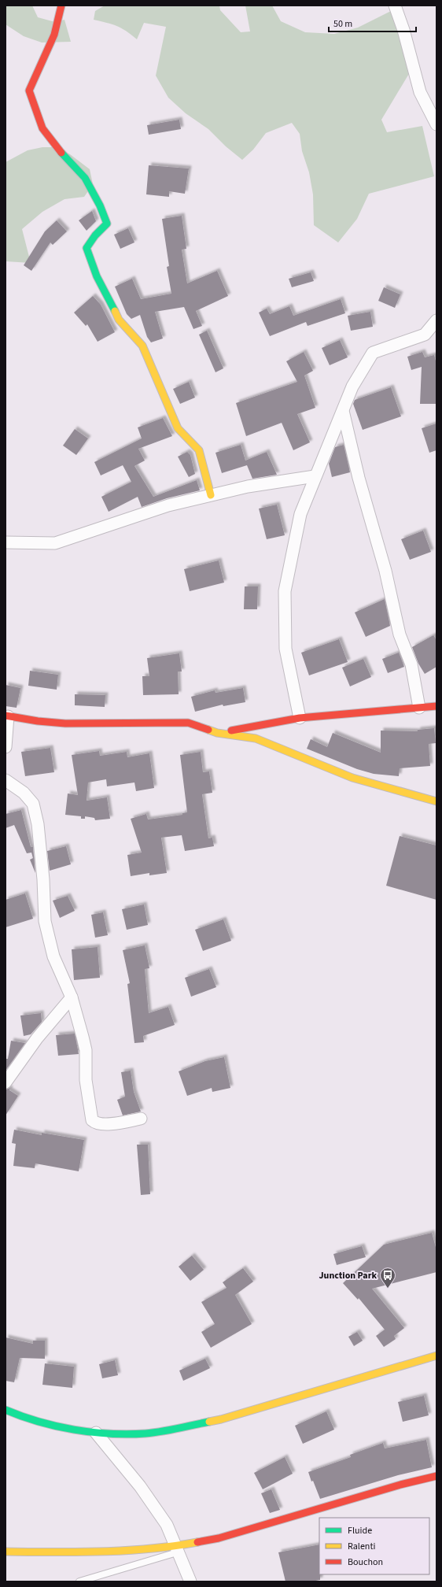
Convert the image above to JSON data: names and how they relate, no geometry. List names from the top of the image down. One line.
{"places":{"bus stop":["Junction Park"]},"legend":["Fluide","Ralenti","Bouchon"],"scale_bar":"50 m"}
